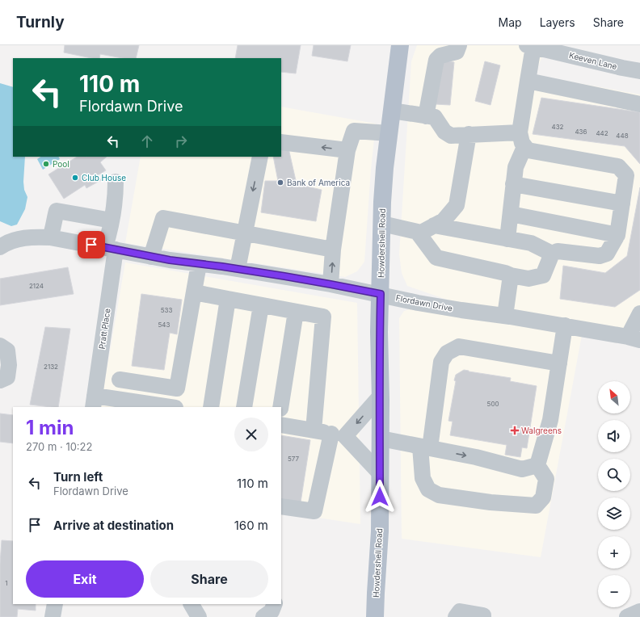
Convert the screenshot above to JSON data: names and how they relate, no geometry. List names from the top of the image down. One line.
{"streets":{"main road":["Howdershell Road"],"street":["Keeven Lane","Flordawn Drive","Pratt Place"]},"crossings":[["Howdershell Road","Flordawn Drive"],["Flordawn Drive","Pratt Place"]],"places":{"other":["Pool","Club House","Bank of America"],"health":["Walgreens"]},"house_numbers":["432","436","442","448","2124","533","543","2132","500","577","1"],"north":"top left","page":{"header":"Turnly","nav":["Map","Layers","Share"],"turn":["110 m","Flordawn Drive"],"map_buttons":["+","−"],"heading":["1 min","270 m · 10:22"],"list":[{"name":"Turn left","note":"Flordawn Drive","value":"110 m"},{"name":"Arrive at destination","value":"160 m"}],"buttons":["Exit","Share"]}}
